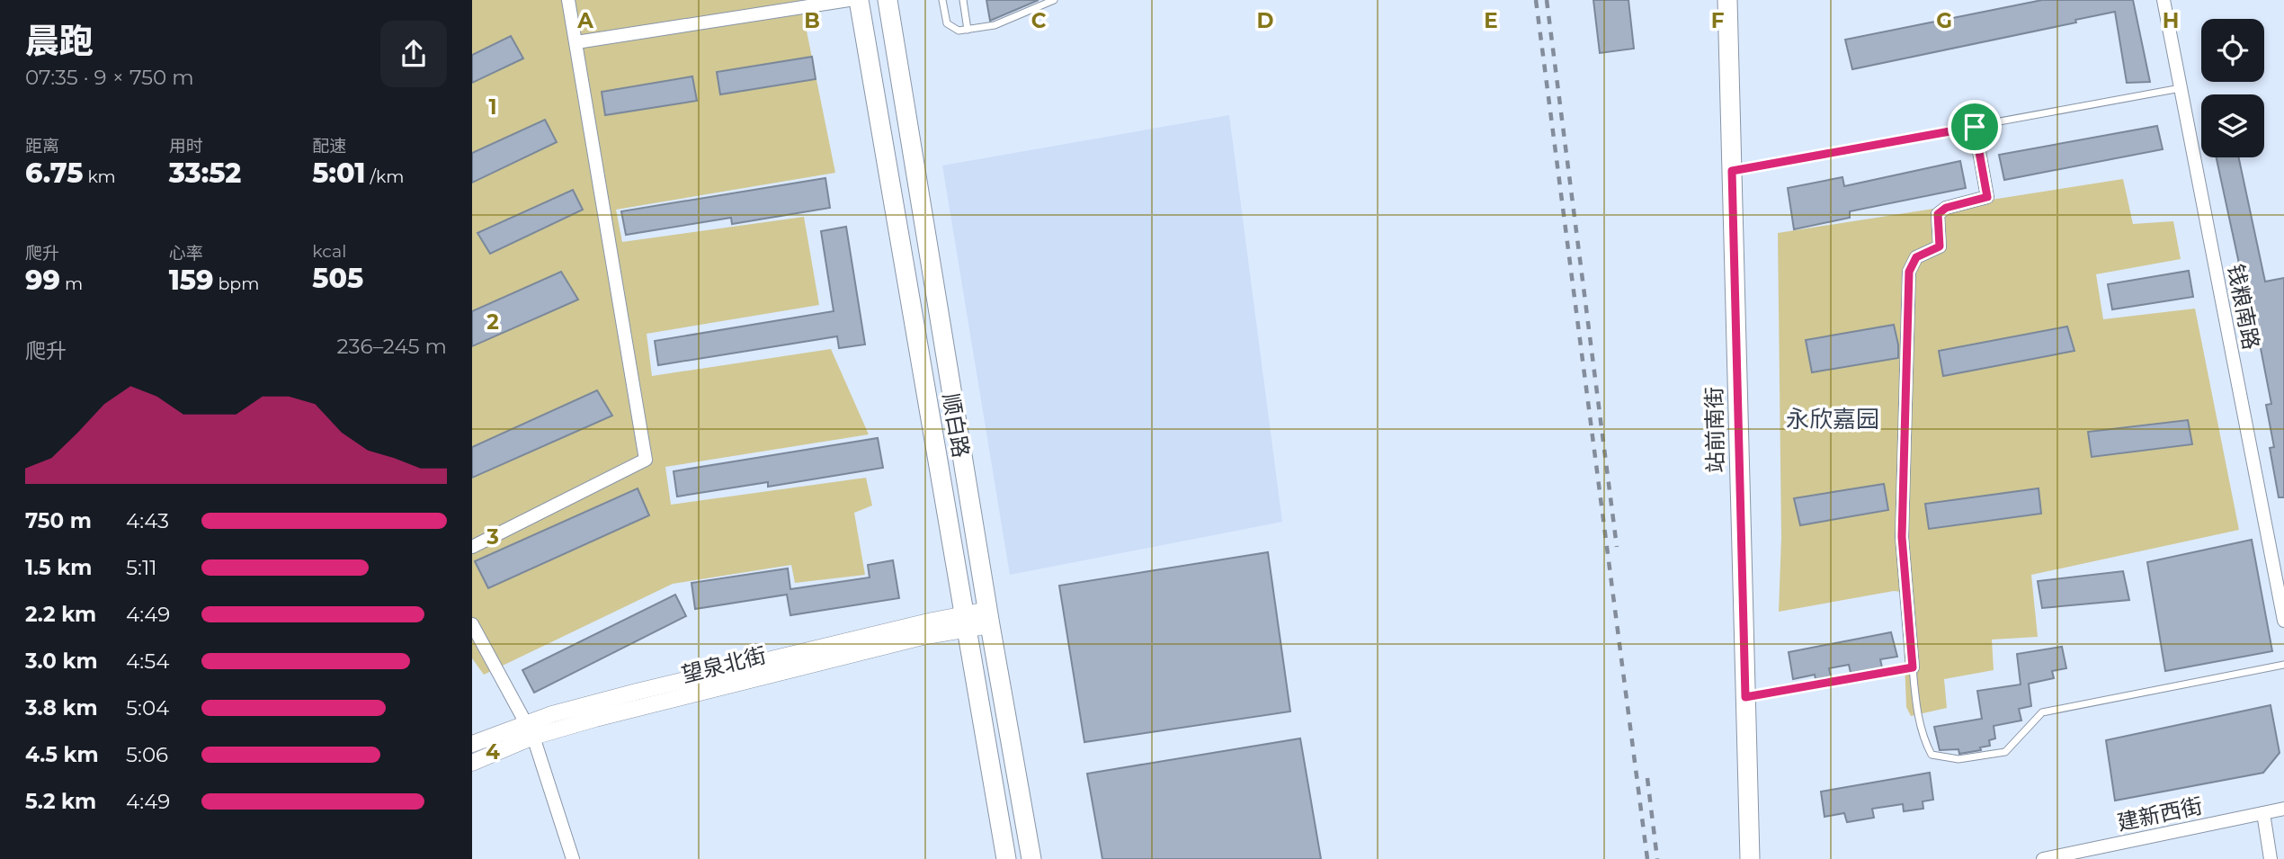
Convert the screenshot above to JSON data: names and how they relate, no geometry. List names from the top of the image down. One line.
{"streets":{"main road":["顺白路","站前南街"],"street":["钱粮南路","望泉北街","建新西街"]},"crossings":[["顺白路","望泉北街"]],"districts":["永欣嘉园"],"page":{"heading":["晨跑","07:35 · 9 × 750 m"],"stats":[["距离","6.75 km"],["用时","33:52"],["配速","5:01 /km"],["爬升","99 m"],["心率","159 bpm"],["kcal","505"]],"chart":["爬升","236–245 m"],"list":[{"name":"750 m","note":"4:43"},{"name":"1.5 km","note":"5:11"},{"name":"2.2 km","note":"4:49"},{"name":"3.0 km","note":"4:54"},{"name":"3.8 km","note":"5:04"},{"name":"4.5 km","note":"5:06"},{"name":"5.2 km","note":"4:49"}]},"grid":{"columns":["A","B","C","D","E","F","G","H"],"rows":["1","2","3","4"]}}
